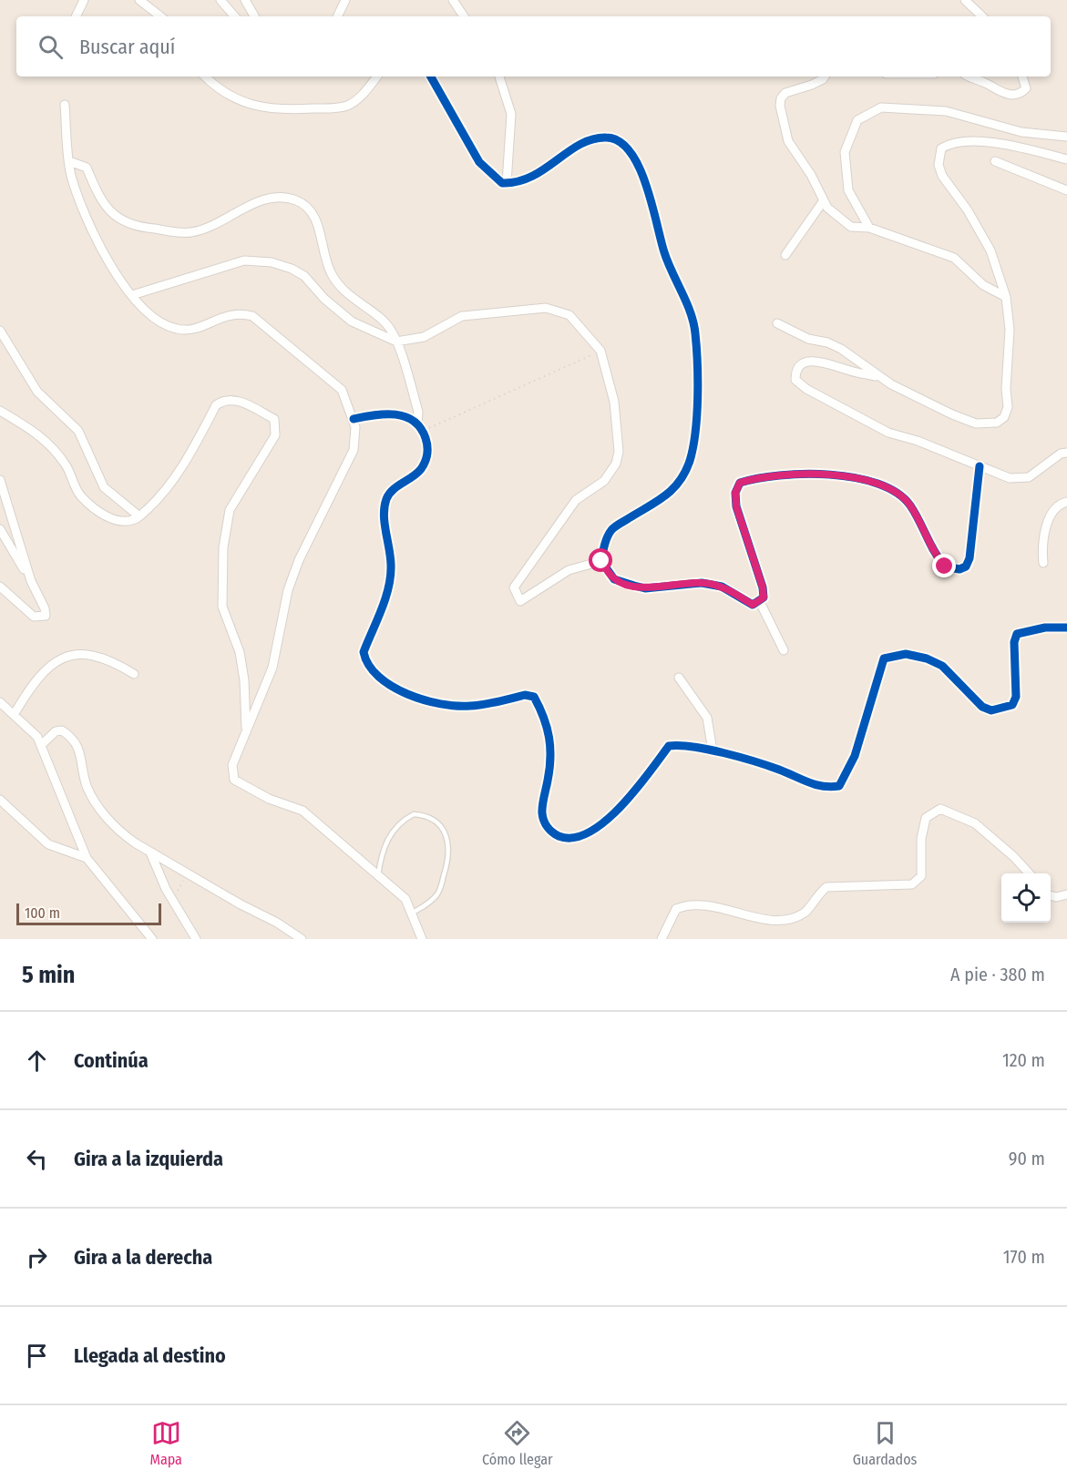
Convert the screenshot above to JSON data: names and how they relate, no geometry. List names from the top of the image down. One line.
{"scale_bar":"100 m","page":{"search":"Buscar aquí","scale":"100 m","heading":["5 min","A pie · 380 m"],"list":[["Continúa","120 m"],["Gira a la izquierda","90 m"],["Gira a la derecha","170 m"],"Llegada al destino"],"nav":["Mapa","Cómo llegar","Guardados"]}}
